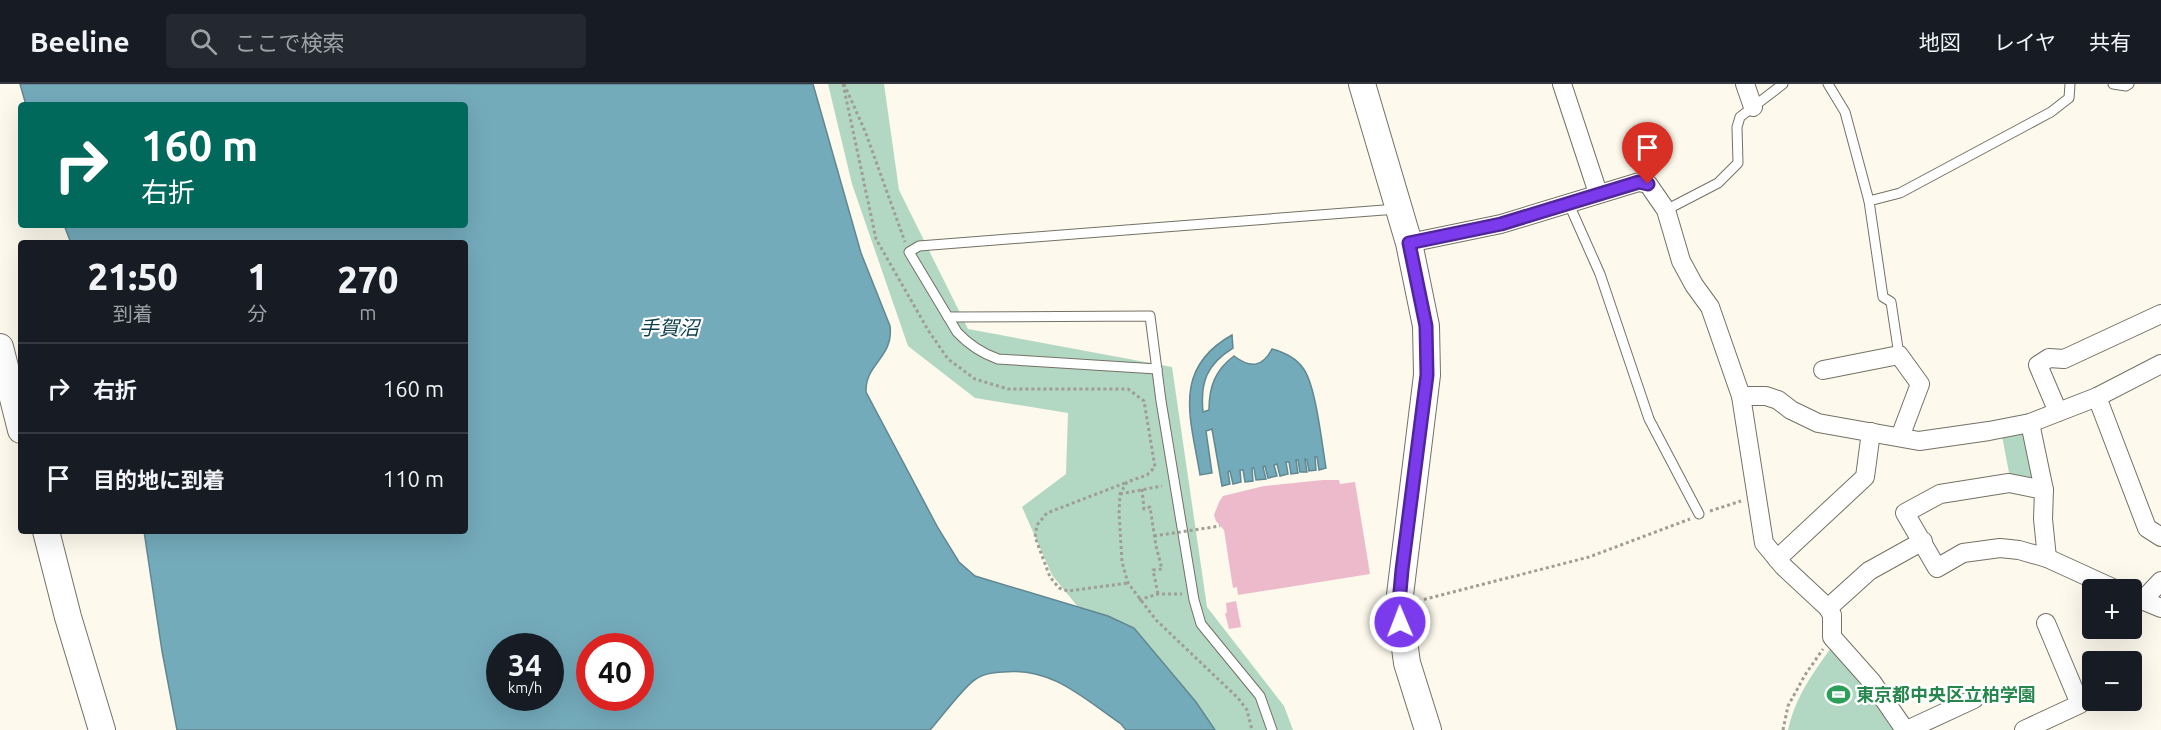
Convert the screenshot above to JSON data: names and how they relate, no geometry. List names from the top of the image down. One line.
{"water":["手賀沼"],"places":{"sports":["東京都中央区立柏学園"]},"page":{"header":"Beeline","search":"ここで検索","nav":["地図","レイヤ","共有"],"turn":["160 m","右折"],"eta":["21:50","到着","1","分","270","m"],"list":[{"name":"右折","value":"160 m"},{"name":"目的地に到着","value":"110 m"}],"map_buttons":["+","−"],"speed":"34 km/h","limit":"40"}}
